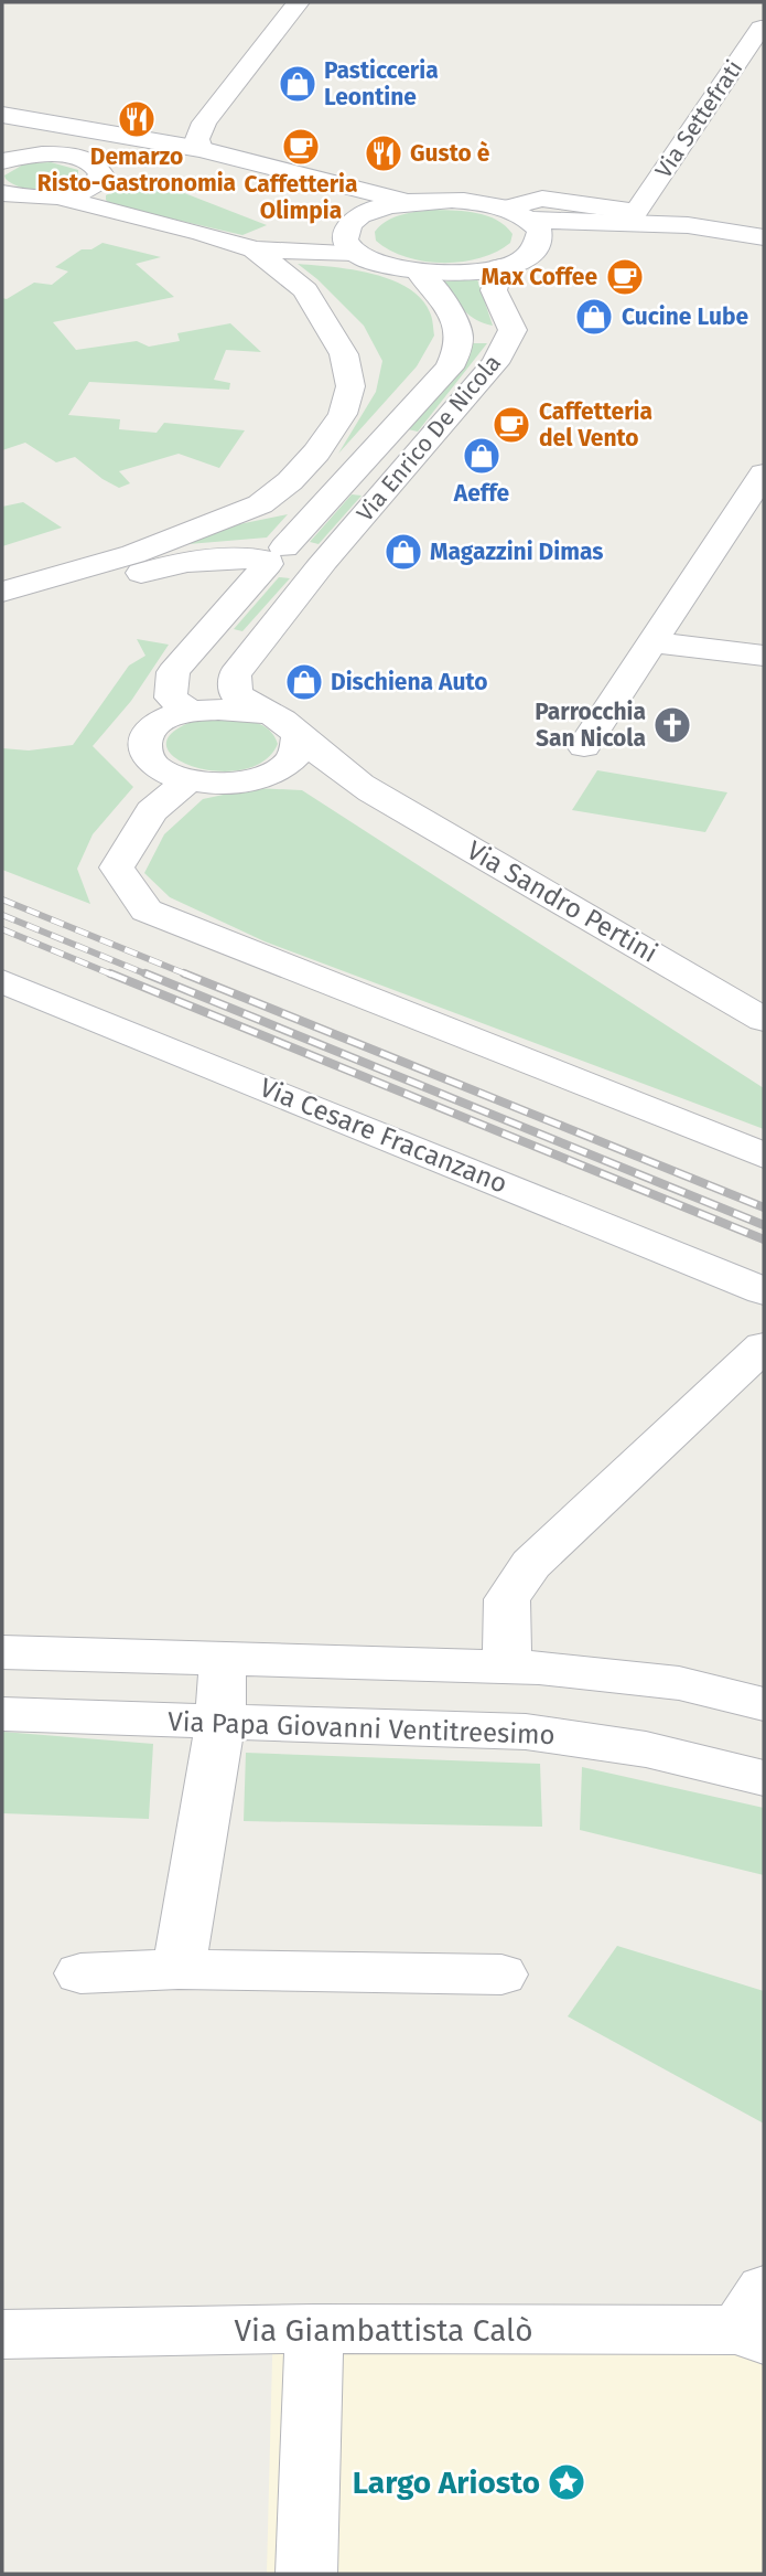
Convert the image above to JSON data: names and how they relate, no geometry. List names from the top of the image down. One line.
{"streets":{"street":["Via Settefrati","Via Enrico De Nicola","Via Sandro Pertini","Via Cesare Fracanzano","Via Papa Giovanni Ventitreesimo","Via Giambattista Calò"]},"crossings":[["Via Enrico De Nicola","Via Sandro Pertini"]],"places":{"shop":["Pasticceria Leontine","Cucine Lube","Aeffe","Magazzini Dimas","Dischiena Auto"],"restaurant":["Demarzo Risto-Gastronomia","Gusto è"],"cafe":["Caffetteria Olimpia","Max Coffee","Caffetteria del Vento"],"church":["Parrocchia San Nicola"],"place":["Largo Ariosto"]}}
